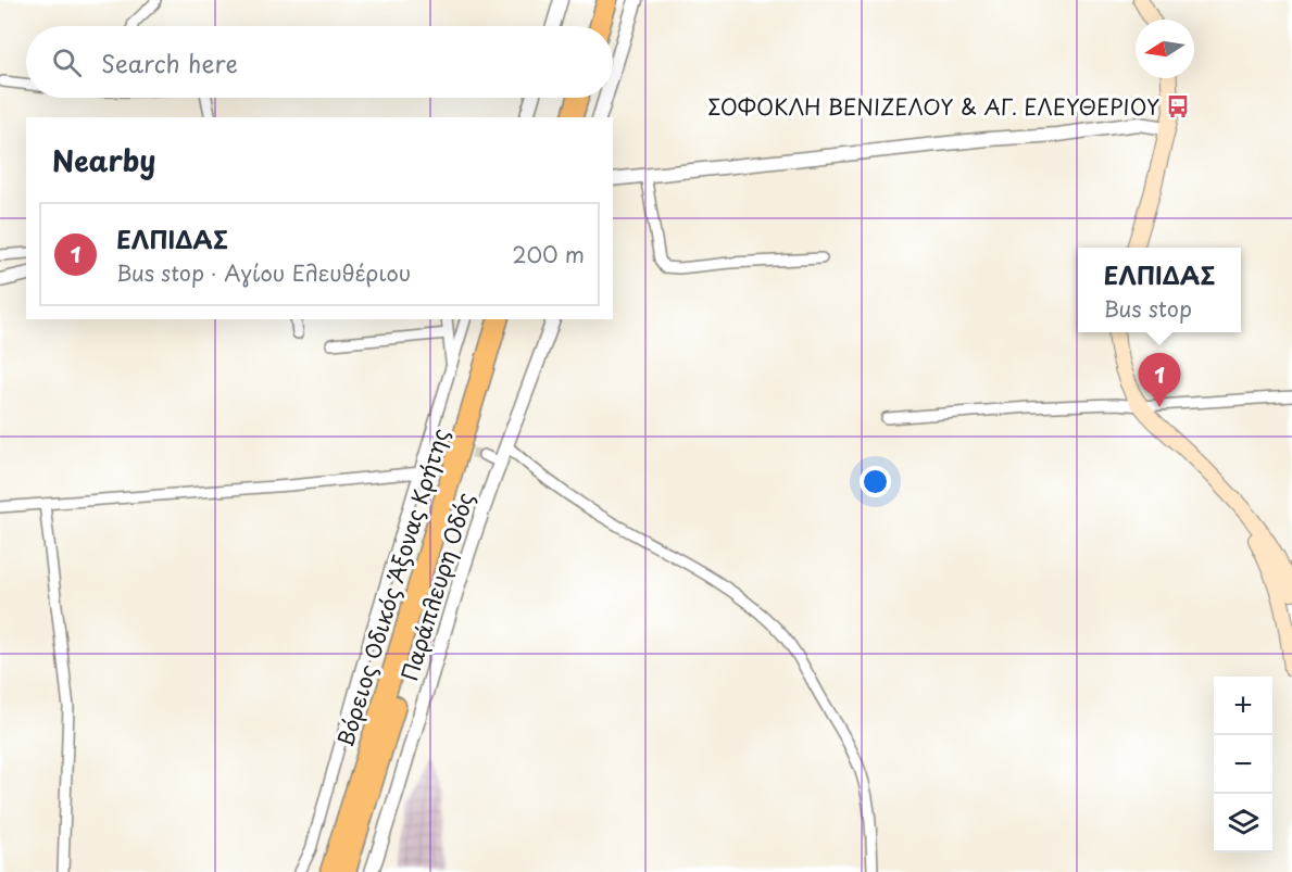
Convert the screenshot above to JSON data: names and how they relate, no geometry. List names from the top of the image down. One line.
{"streets":{"highway":["Βόρειος Οδικός Άξονας Κρήτης"],"street":["Παράπλευρη Οδός"]},"places":{"bus stop":["ΣΟΦΟΚΛΗ ΒΕΝΙΖΕΛΟΥ & ΑΓ. ΕΛΕΥΘΕΡΙΟΥ"]},"north":"left","page":{"search":"Search here","heading":"Nearby","list":[{"mark":"1","name":"ΕΛΠΙΔΑΣ","note":"Bus stop · Αγίου Ελευθέριου","value":"200 m"}],"popup":["ΕΛΠΙΔΑΣ","Bus stop"],"pins":"1","map_buttons":["+","−"]}}
